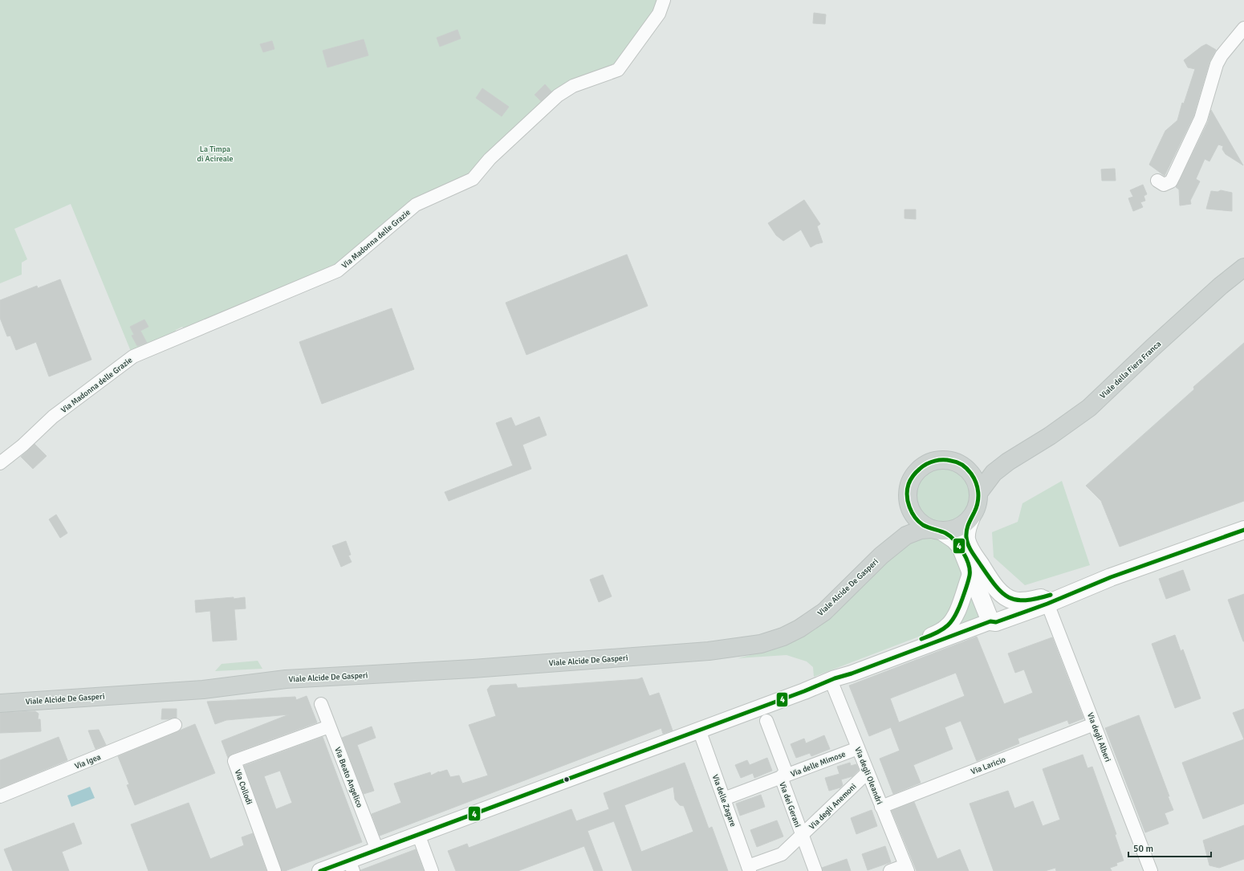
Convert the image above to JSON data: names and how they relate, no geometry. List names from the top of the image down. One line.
{"streets":{"main road":["Viale della Fiera Franca","Viale Alcide De Gasperi"],"street":["Via Madonna delle Grazie","Via degli Alberi","Via Igea","Via delle Mimose","Via Laricio","Via degli Oleandri","Via Beato Angelico","Via Collodi","Via delle Zagare","Via dei Gerani","Via degli Anemoni"]},"crossings":[["Via degli Alberi","Via Laricio"],["Via delle Mimose","Via degli Oleandri"],["Via delle Mimose","Via delle Zagare"],["Via delle Mimose","Via dei Gerani"],["Via Laricio","Via degli Oleandri"],["Via degli Oleandri","Via degli Anemoni"],["Via Beato Angelico","Via Collodi"],["Via delle Zagare","Via degli Anemoni"],["Via dei Gerani","Via degli Anemoni"]],"parks":["La Timpa di Acireale"],"lines":["transit line 4"],"scale_bar":"50 m"}
